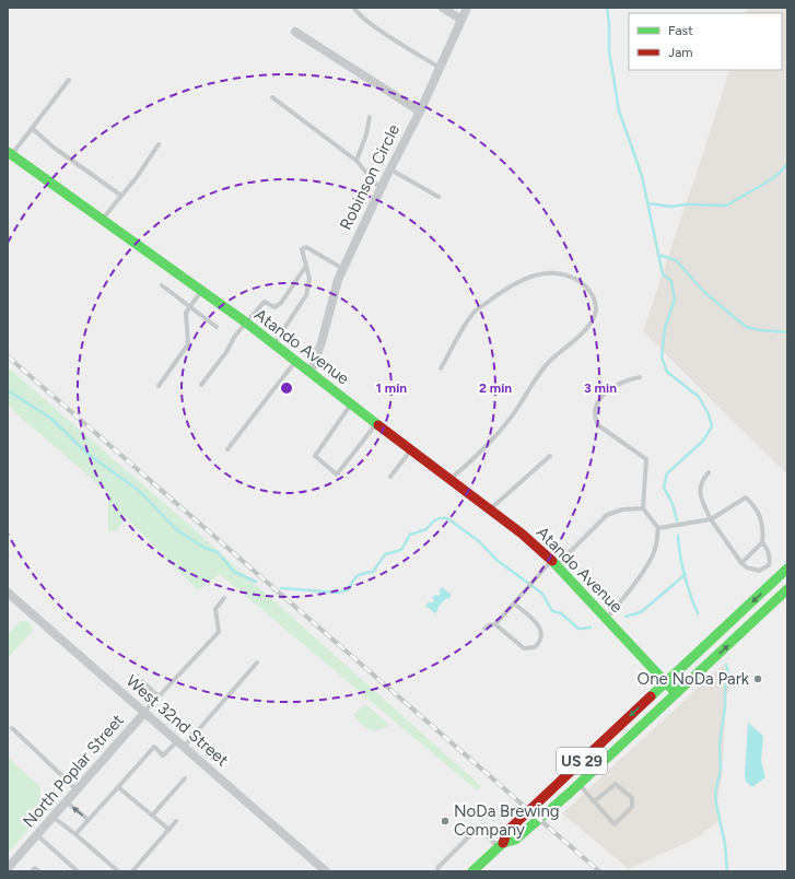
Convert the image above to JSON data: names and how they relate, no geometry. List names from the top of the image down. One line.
{"streets":{"main road":["Atando Avenue","US 29"],"street":["Robinson Circle","West 32nd Street","North Poplar Street"]},"crossings":[["Robinson Circle","Atando Avenue"],["Atando Avenue","US 29"],["West 32nd Street","North Poplar Street"]],"places":["One NoDa Park","NoDa Brewing Company"],"legend":["Fast","Jam"],"rings":["1 min","2 min","3 min"]}
